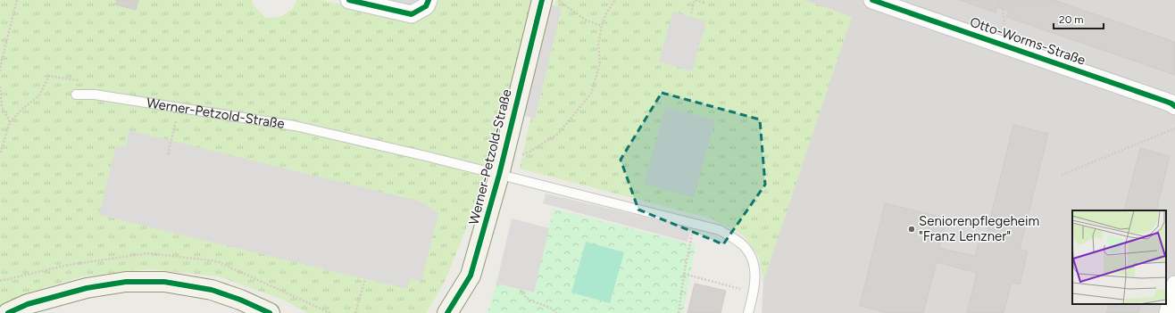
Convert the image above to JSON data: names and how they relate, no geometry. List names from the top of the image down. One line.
{"streets":{"street":["Otto-Worms-Straße","Werner-Petzold-Straße"]},"places":["Seniorenpflegeheim \"Franz Lenzner\""],"scale_bar":"20 m"}
